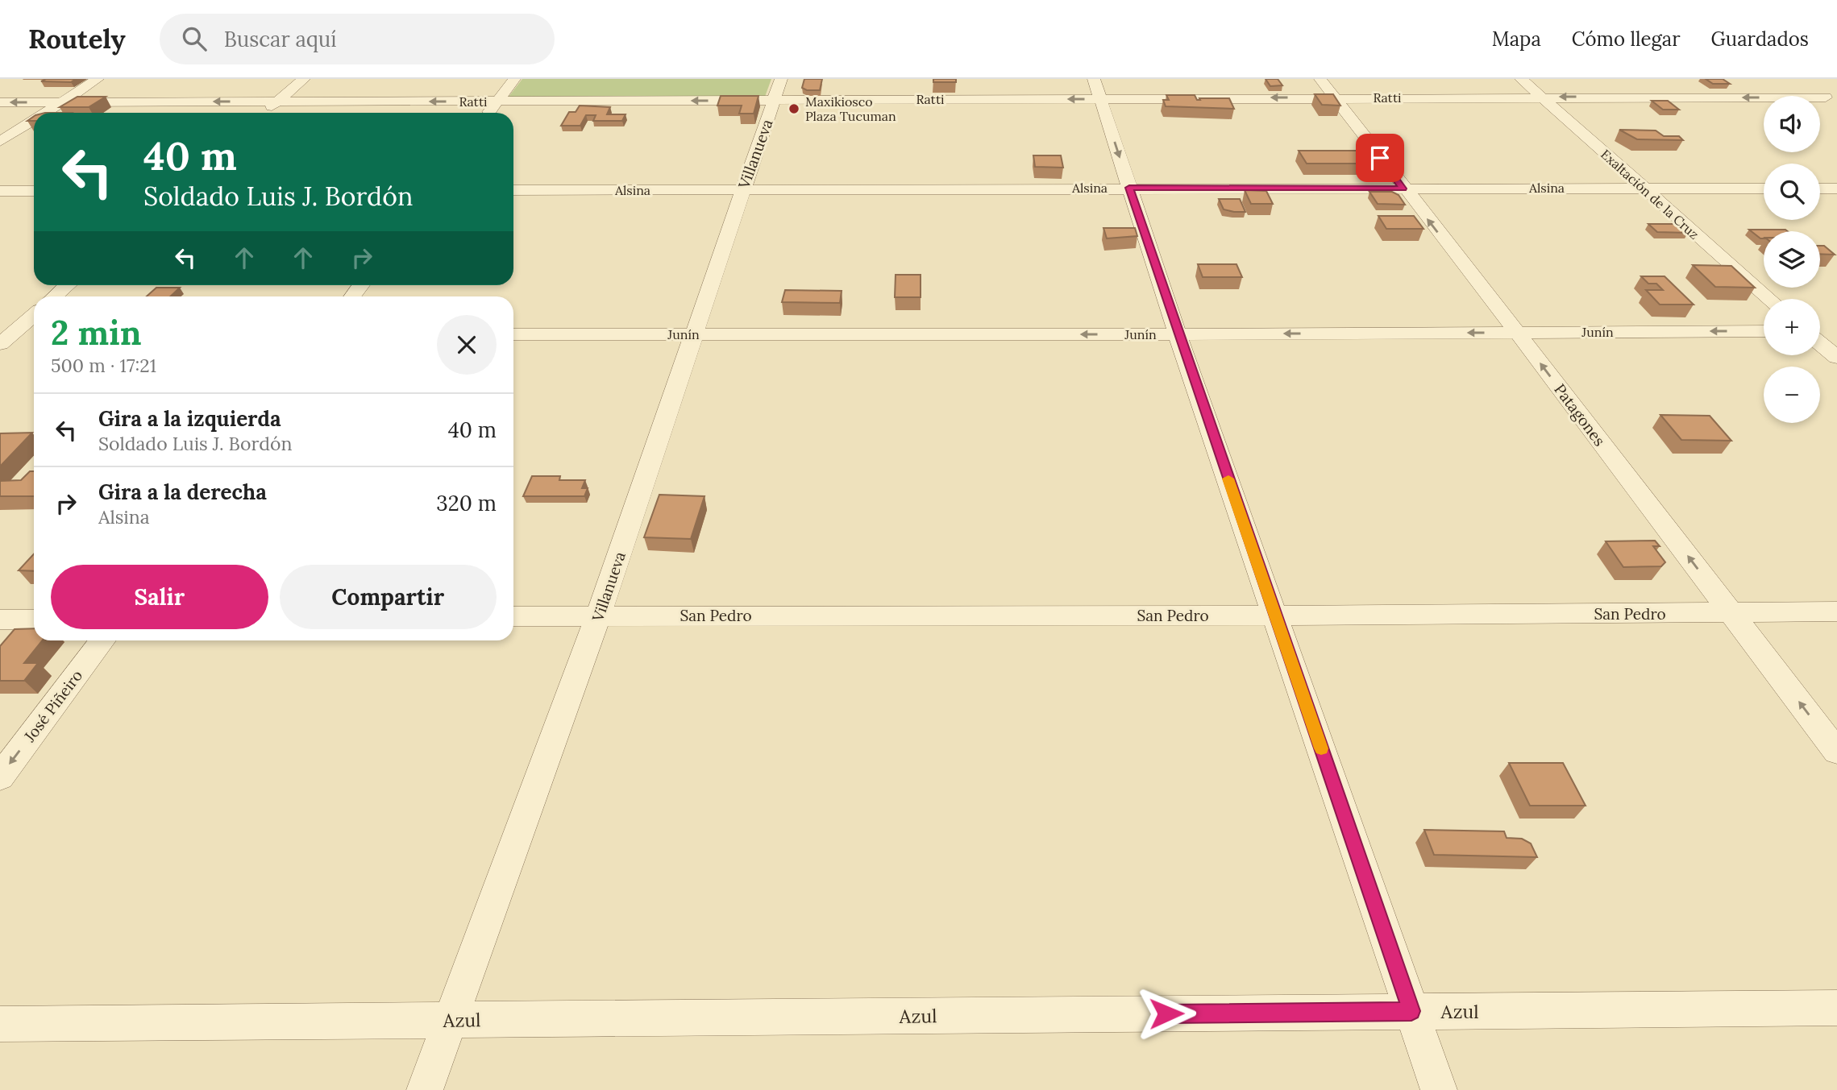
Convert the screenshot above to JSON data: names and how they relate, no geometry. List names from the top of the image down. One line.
{"streets":{"street":["Ratti","Villanueva","Alsina","Exaltación de la Cruz","Junín","Patagones","San Pedro","José Piñeiro","Azul"]},"crossings":[["Ratti","Villanueva"],["Ratti","Exaltación de la Cruz"],["Ratti","Patagones"],["Villanueva","Alsina"],["Villanueva","Junín"],["Villanueva","San Pedro"],["Villanueva","Azul"],["Alsina","Exaltación de la Cruz"],["Alsina","Patagones"],["Junín","Patagones"],["Patagones","San Pedro"]],"one_way":["Ratti","Junín","Patagones","José Piñeiro"],"places":["Maxikiosco Plaza Tucuman"],"page":{"header":"Routely","search":"Buscar aquí","nav":["Mapa","Cómo llegar","Guardados"],"map_buttons":["+","−"],"turn":["40 m","Soldado Luis J. Bordón"],"heading":["2 min","500 m · 17:21"],"list":[{"name":"Gira a la izquierda","note":"Soldado Luis J. Bordón","value":"40 m"},{"name":"Gira a la derecha","note":"Alsina","value":"320 m"}],"buttons":["Salir","Compartir"]}}
